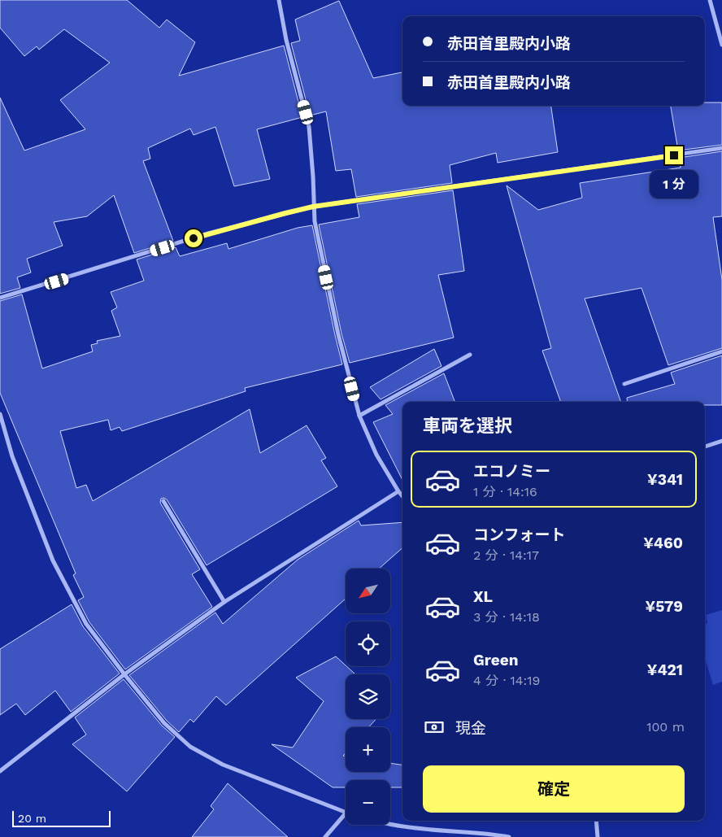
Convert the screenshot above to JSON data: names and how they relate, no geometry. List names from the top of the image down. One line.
{"scale_bar":"20 m","north":"bottom left","page":{"banner":["赤田首里殿内小路","赤田首里殿内小路"],"bubble":"1 分","heading":"車両を選択","list":[{"name":"エコノミー","note":"1 分 · 14:16","value":"¥341"},{"name":"コンフォート","note":"2 分 · 14:17","value":"¥460"},{"name":"XL","note":"3 分 · 14:18","value":"¥579"},{"name":"Green","note":"4 分 · 14:19","value":"¥421"}],"map_buttons":["+","−"],"pay":["現金","100 m"],"buttons":"確定","scale":"20 m"}}
